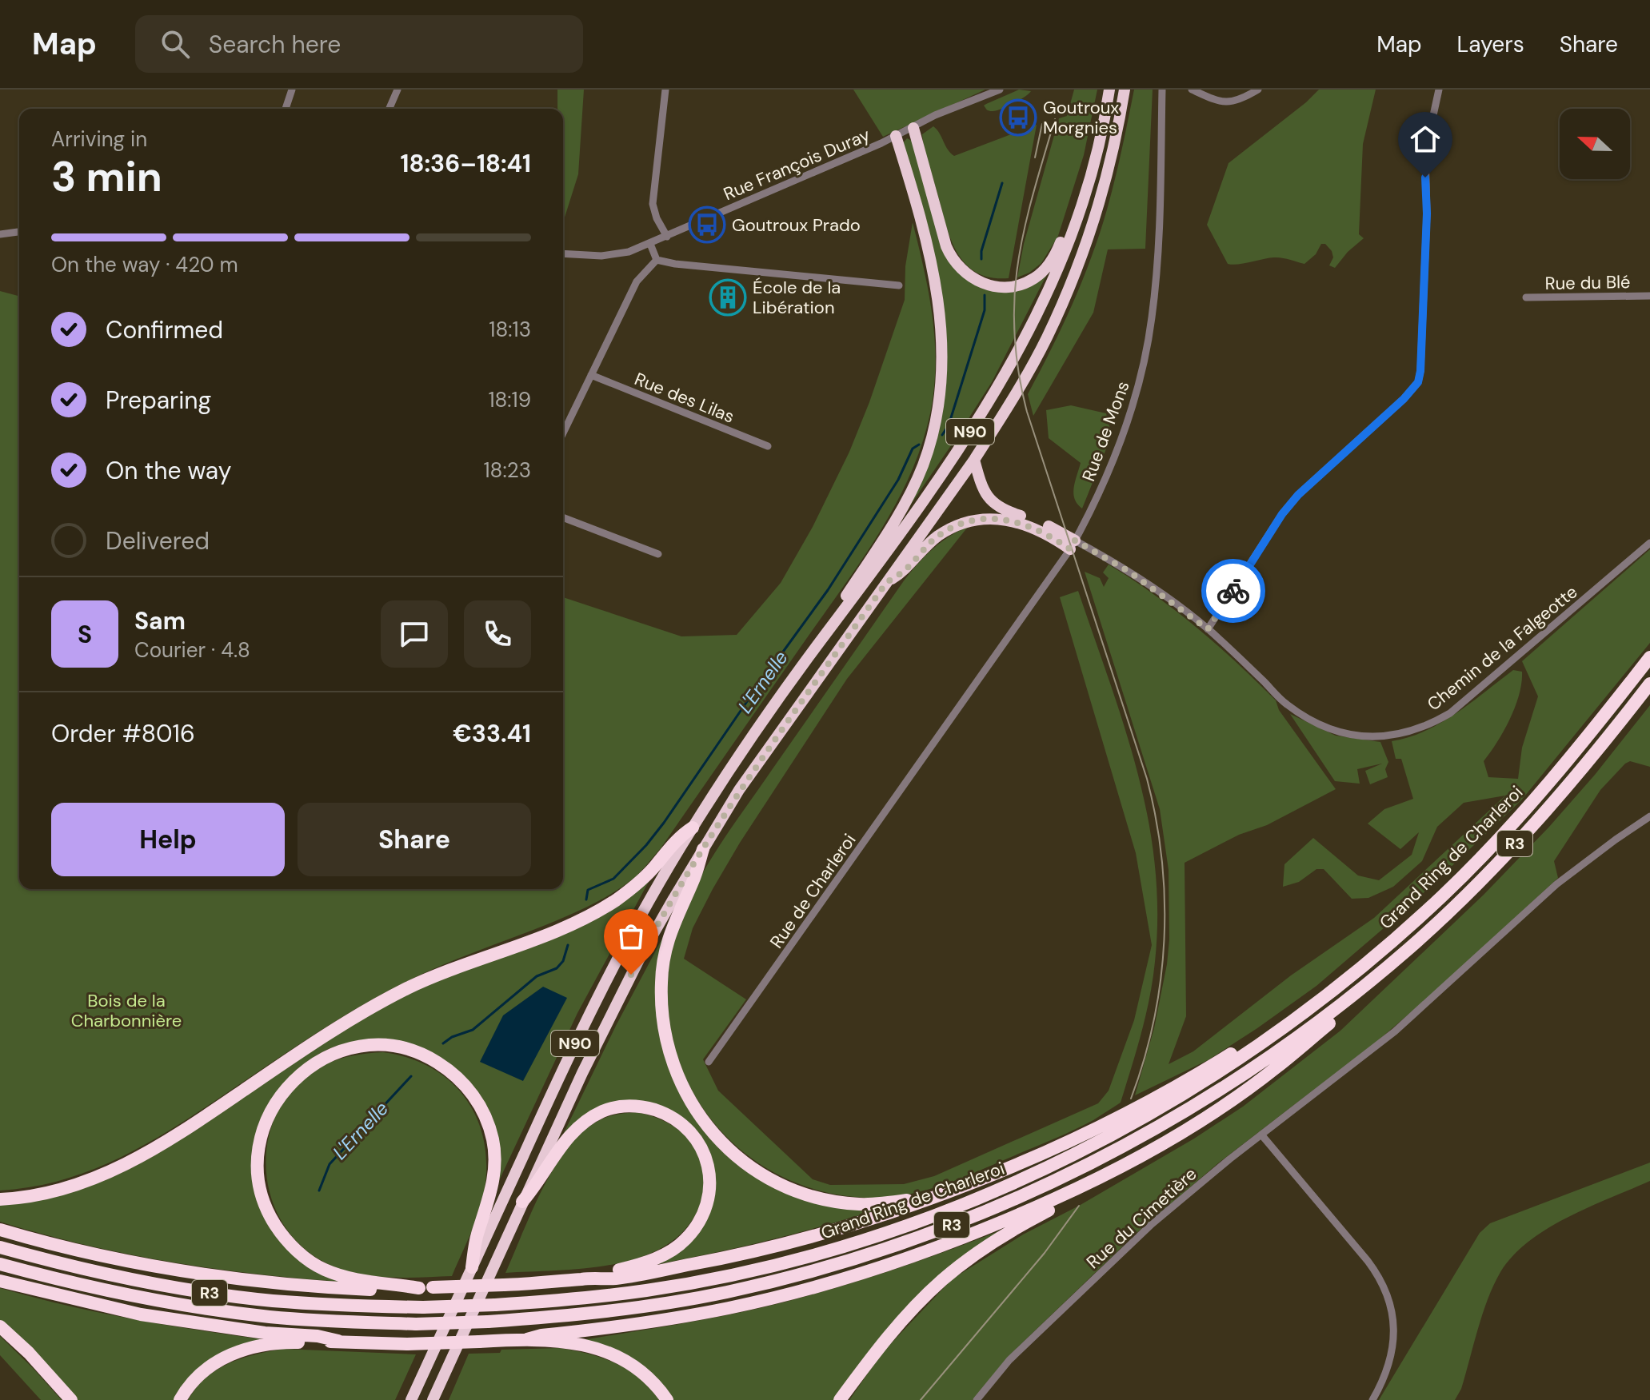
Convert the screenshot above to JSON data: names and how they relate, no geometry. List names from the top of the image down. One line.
{"streets":{"highway":["N90","R3","Grand Ring de Charleroi"],"street":["Rue François Duray","Rue du Blé","Rue des Lilas","Rue de Mons","Chemin de la Falgeotte","Rue de Charleroi","Rue du Cimetière"]},"crossings":[["Rue de Mons","Chemin de la Falgeotte"],["Rue de Mons","Rue de Charleroi"]],"water":["L'Ernelle"],"parks":["Bois de la Charbonnière"],"places":{"bus stop":["Goutroux Morgnies","Goutroux Prado"],"building":["École de la Libération"]},"north":"left","page":{"header":"Map","search":"Search here","nav":["Map","Layers","Share"],"heading":["3 min","Arriving in","18:36–18:41"],"panel":["Sam","Courier · 4.8","Order #8016","€33.41"],"bar":"On the way · 420 m","list":[["Confirmed","18:13"],["Preparing","18:19"],["On the way","18:23"],"Delivered"],"round":"S","buttons":["Help","Share"]}}
